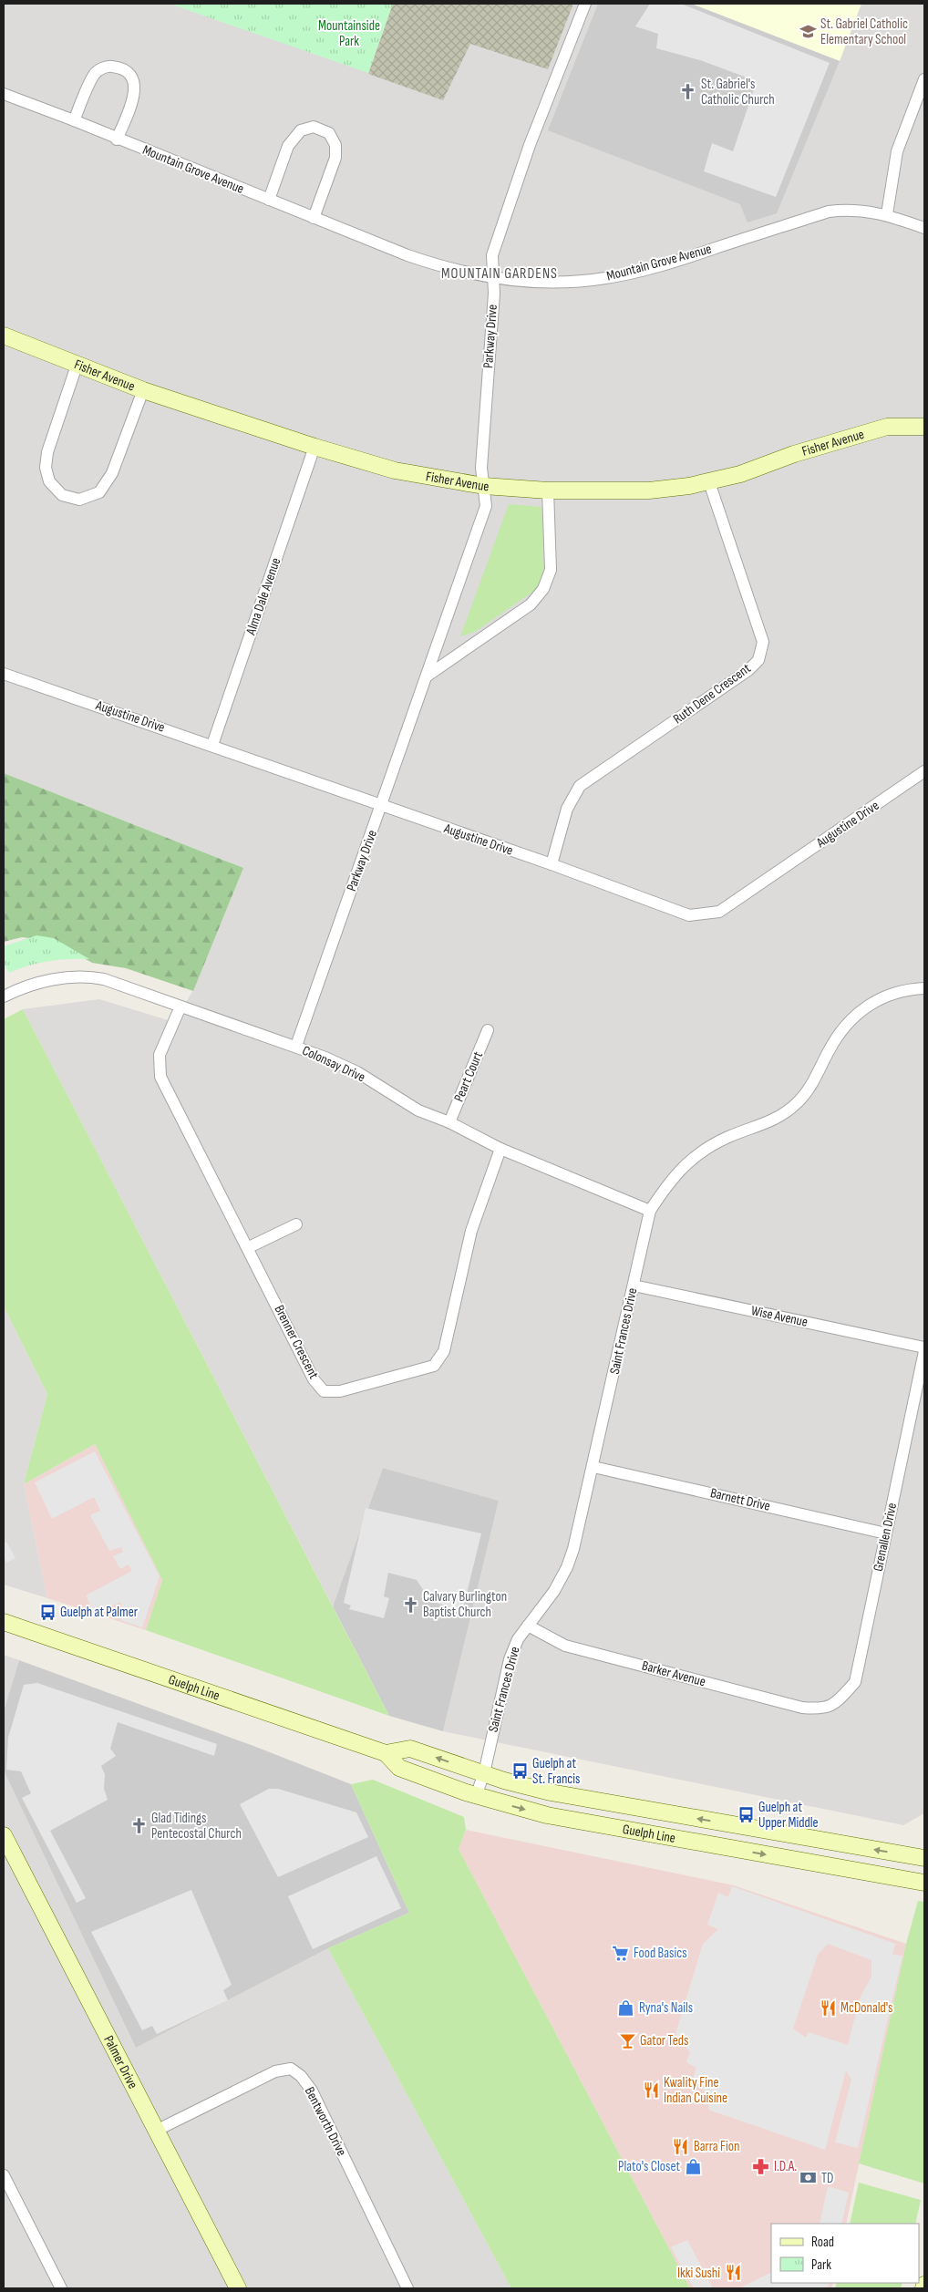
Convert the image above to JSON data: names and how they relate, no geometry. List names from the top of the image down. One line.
{"streets":{"main road":["Fisher Avenue","Guelph Line","Palmer Drive"],"street":["Mountain Grove Avenue","Parkway Drive","Alma Dale Avenue","Ruth Dene Crescent","Augustine Drive","Colonsay Drive","Peart Court","Wise Avenue","Saint Frances Drive","Brenner Crescent","Barnett Drive","Grenallen Drive","Barker Avenue","Bentworth Drive"]},"crossings":[["Mountain Grove Avenue","Parkway Drive"],["Parkway Drive","Fisher Avenue"],["Parkway Drive","Augustine Drive"],["Parkway Drive","Colonsay Drive"],["Fisher Avenue","Alma Dale Avenue"],["Fisher Avenue","Ruth Dene Crescent"],["Alma Dale Avenue","Augustine Drive"],["Ruth Dene Crescent","Augustine Drive"],["Colonsay Drive","Peart Court"],["Colonsay Drive","Saint Frances Drive"],["Colonsay Drive","Brenner Crescent"],["Wise Avenue","Saint Frances Drive"],["Wise Avenue","Grenallen Drive"],["Saint Frances Drive","Barnett Drive"],["Saint Frances Drive","Barker Avenue"],["Saint Frances Drive","Guelph Line"],["Barnett Drive","Grenallen Drive"],["Grenallen Drive","Barker Avenue"],["Palmer Drive","Bentworth Drive"]],"districts":["MOUNTAIN GARDENS"],"parks":["Mountainside Park"],"places":{"school or university":["St. Gabriel Catholic Elementary School"],"church":["St. Gabriel's Catholic Church","Calvary Burlington Baptist Church","Glad Tidings Pentecostal Church"],"bus stop":["Guelph at Palmer","Guelph at St. Francis","Guelph at Upper Middle"],"supermarket":["Food Basics"],"shop":["Ryna's Nails","Plato's Closet"],"restaurant":["McDonald's","Kwality Fine Indian Cuisine","Barra Fion","Ikki Sushi"],"bar":["Gator Teds"],"pharmacy":["I.D.A."],"bank":["TD"]},"legend":["Road","Park"]}
